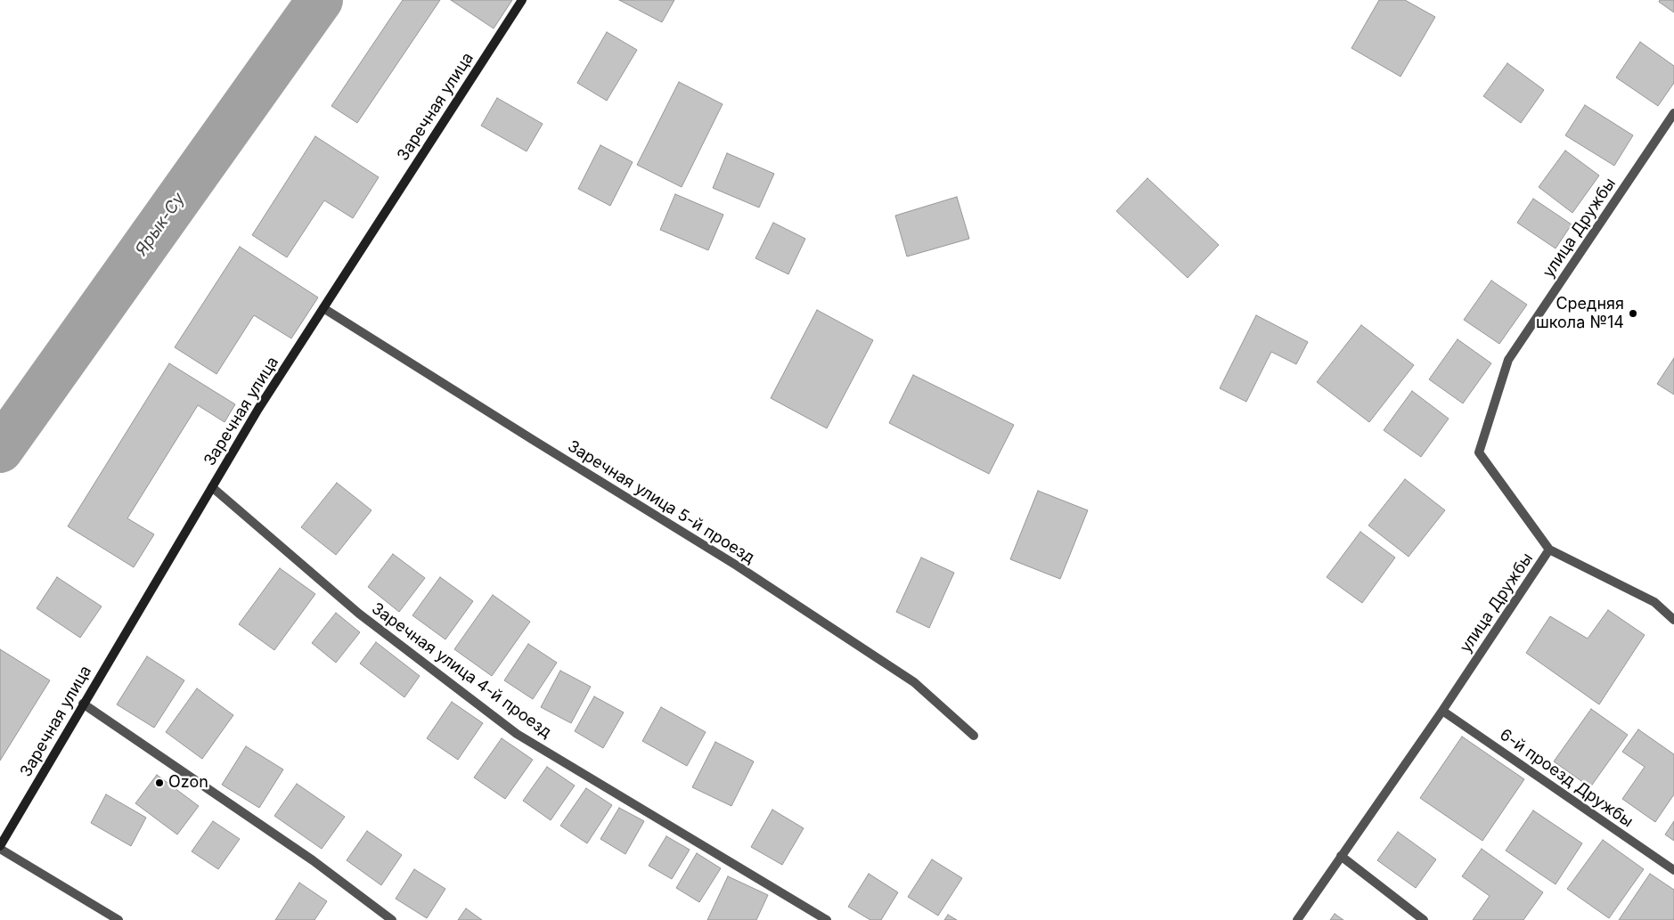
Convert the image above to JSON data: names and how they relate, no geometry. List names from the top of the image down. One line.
{"streets":{"main road":["Заречная улица"],"street":["улица Дружбы","Заречная улица 5-й проезд","Заречная улица 4-й проезд","6-й проезд Дружбы"]},"crossings":[["Заречная улица","Заречная улица 5-й проезд"],["Заречная улица","Заречная улица 4-й проезд"],["улица Дружбы","6-й проезд Дружбы"]],"water":["Ярык-Су"],"places":["Средняя школа №14","Ozon"]}
